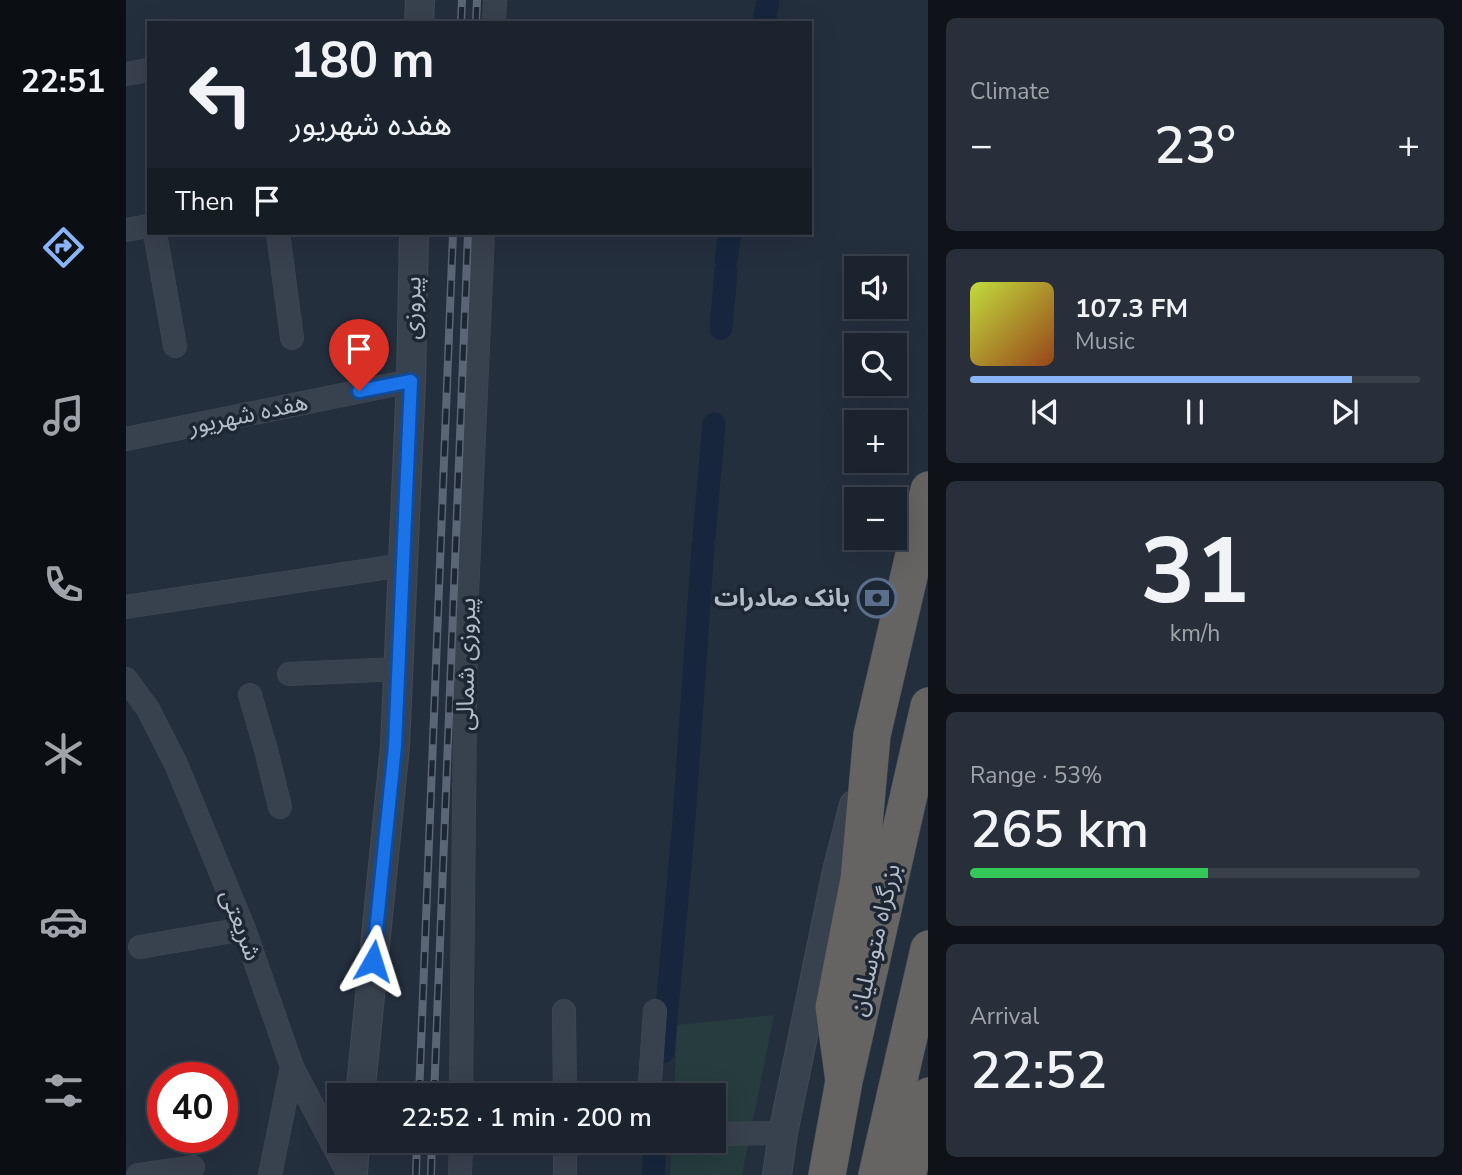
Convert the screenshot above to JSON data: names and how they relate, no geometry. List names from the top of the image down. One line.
{"streets":{"highway":["بزرگراه متوسلیان"],"street":["پیروزی","هفده شهریور","پیروزی شمالی","شریعتی"]},"crossings":[["پیروزی","هفده شهریور"]],"places":{"bank":["بانک صادرات"]},"page":{"tabs":"22:51","tile":["Climate",["31","km/h"],["Range · 53%","265 km"],["Arrival","22:52"]],"turn":["180 m","هفده شهریور"],"heat":["−","23°","+"],"then":"Then","map_buttons":["+","−"],"song":["107.3 FM","Music"],"limit":"40","trip":"22:52 · 1 min · 200 m"}}
